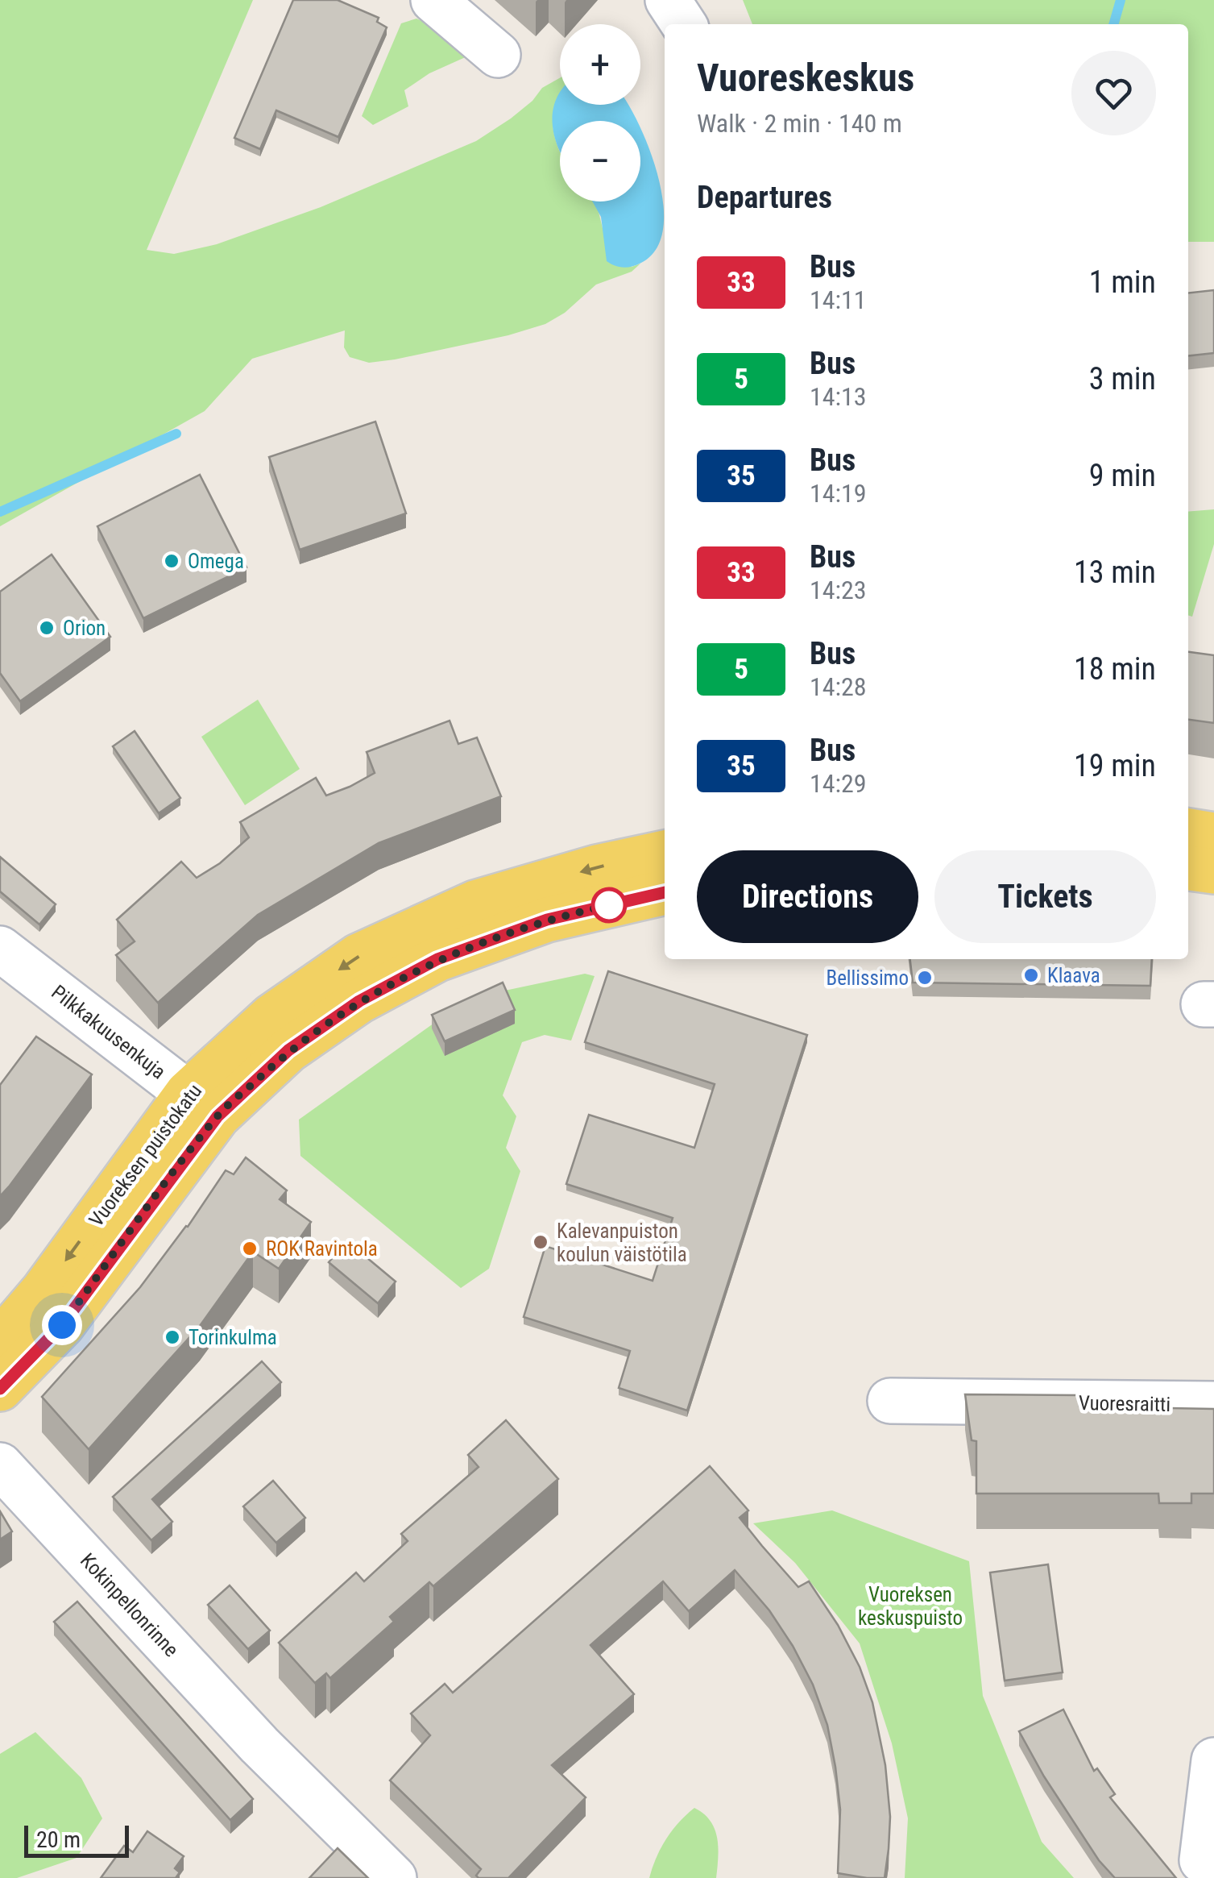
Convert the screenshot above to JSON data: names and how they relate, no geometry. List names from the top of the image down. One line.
{"streets":{"main road":["Vuoreksen puistokatu"],"street":["Pilkkakuusenkuja","Vuoresraitti","Kokinpellonrinne"]},"crossings":[["Pilkkakuusenkuja","Vuoreksen puistokatu"]],"parks":["Vuoreksen keskuspuisto"],"places":["Omega","Orion","Klaava","Bellissimo","Kalevanpuiston koulun väistötila","ROK Ravintola","Torinkulma"],"lines":["bus line 33"],"scale_bar":"20 m","page":{"map_buttons":["+","−"],"heading":[["Vuoreskeskus","Walk · 2 min · 140 m"],"Departures"],"list":[{"mark":"33","name":"Bus","note":"14:11","value":"1 min"},{"mark":"5","name":"Bus","note":"14:13","value":"3 min"},{"mark":"35","name":"Bus","note":"14:19","value":"9 min"},{"mark":"33","name":"Bus","note":"14:23","value":"13 min"},{"mark":"5","name":"Bus","note":"14:28","value":"18 min"},{"mark":"35","name":"Bus","note":"14:29","value":"19 min"}],"buttons":["Directions","Tickets"],"scale":"20 m"}}
